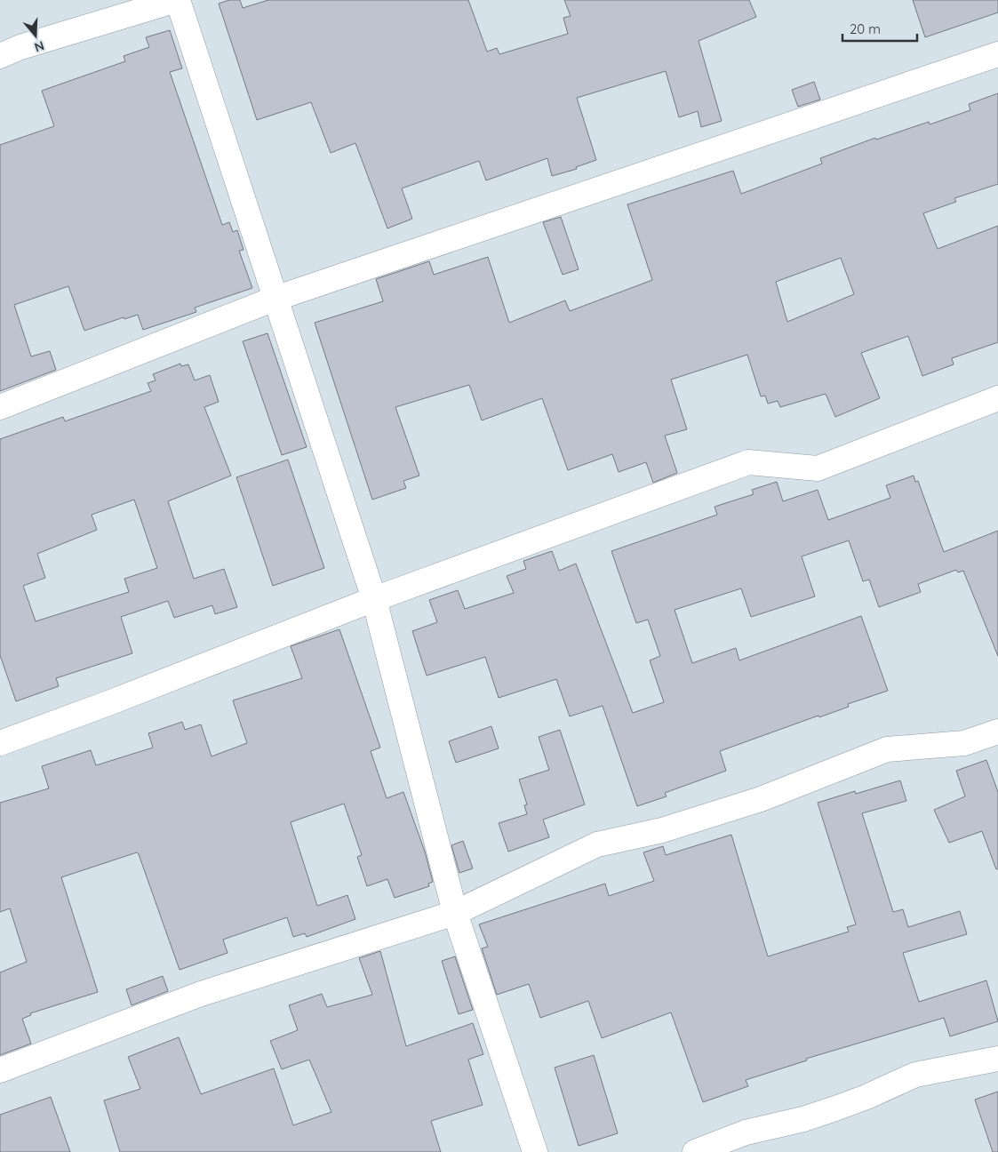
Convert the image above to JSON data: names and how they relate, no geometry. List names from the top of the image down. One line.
{"scale_bar":"20 m","north":"bottom"}
